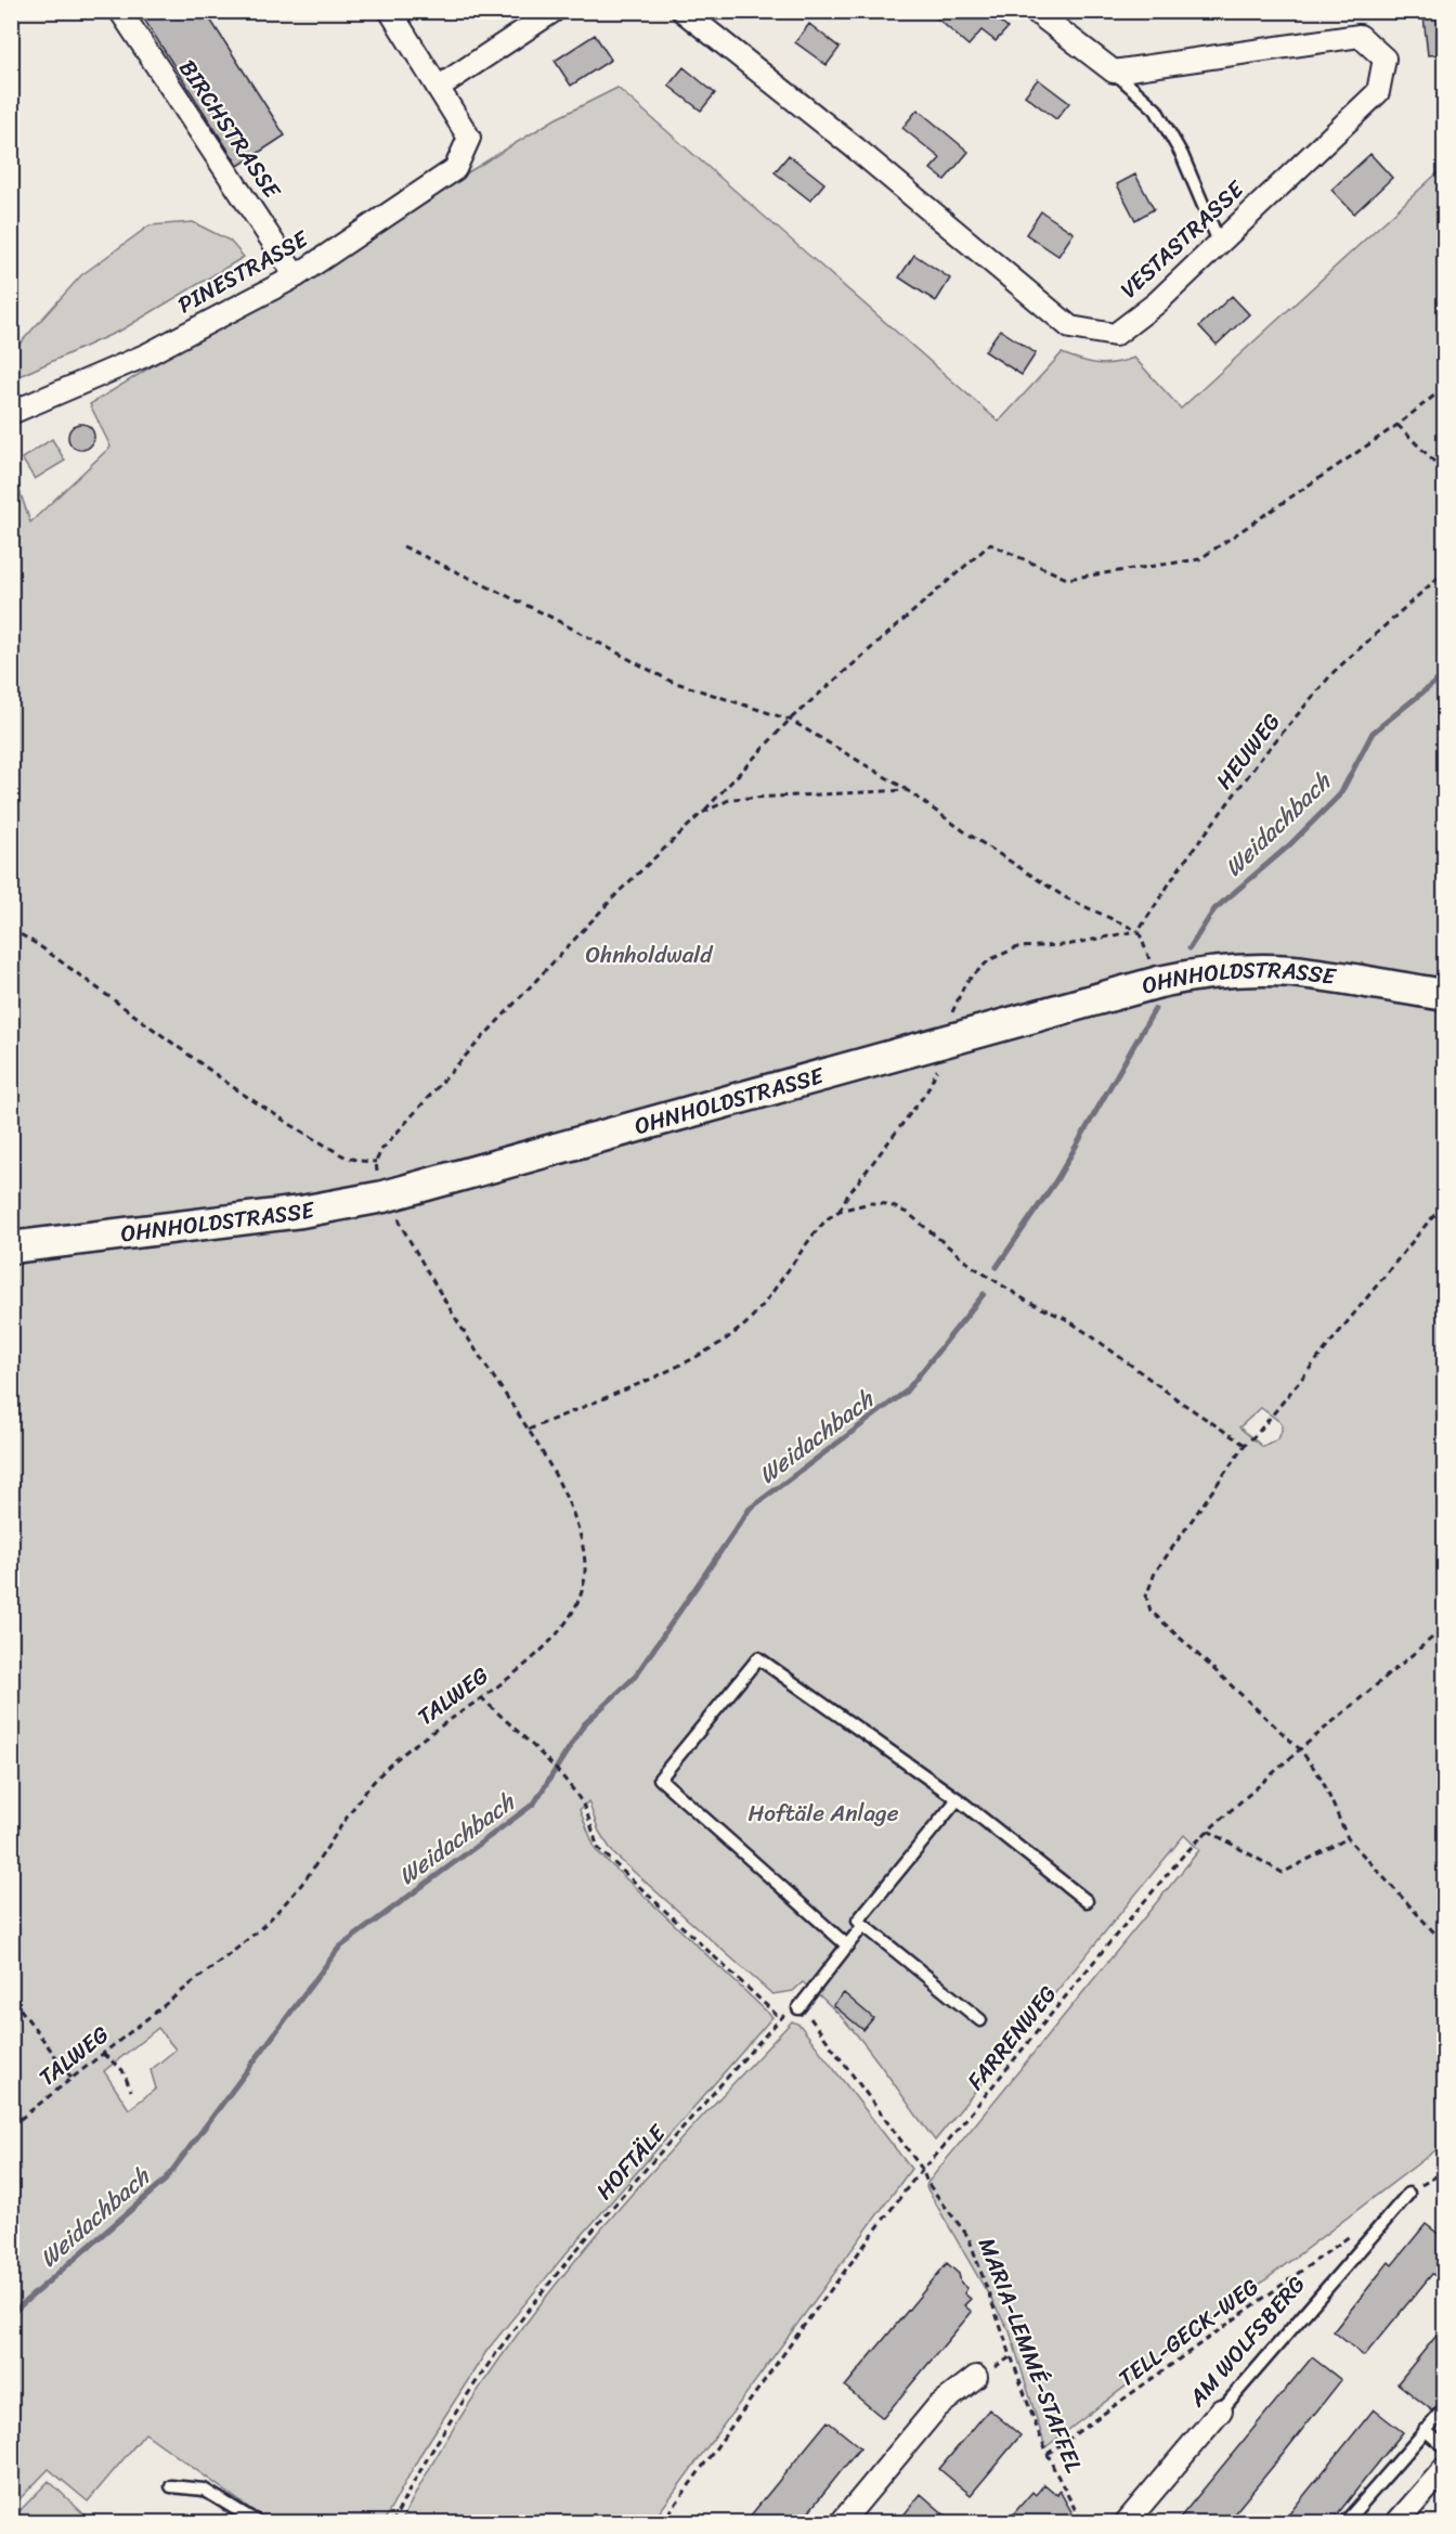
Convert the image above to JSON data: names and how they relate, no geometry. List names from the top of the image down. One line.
{"streets":{"main road":["OHNHOLDSTRASSE"],"street":["BIRCHSTRASSE","VESTASTRASSE","PINESTRASSE","AM WOLFSBERG"],"path":["HEUWEG","TALWEG","FARRENWEG","HOFTÄLE","TELL-GECK-WEG","MARIA-LEMMÉ-STAFFEL"]},"crossings":[["BIRCHSTRASSE","PINESTRASSE"],["OHNHOLDSTRASSE","TALWEG"],["FARRENWEG","MARIA-LEMMÉ-STAFFEL"],["TELL-GECK-WEG","MARIA-LEMMÉ-STAFFEL"]],"water":["Weidachbach"],"parks":["Ohnholdwald","Hoftäle Anlage"]}
